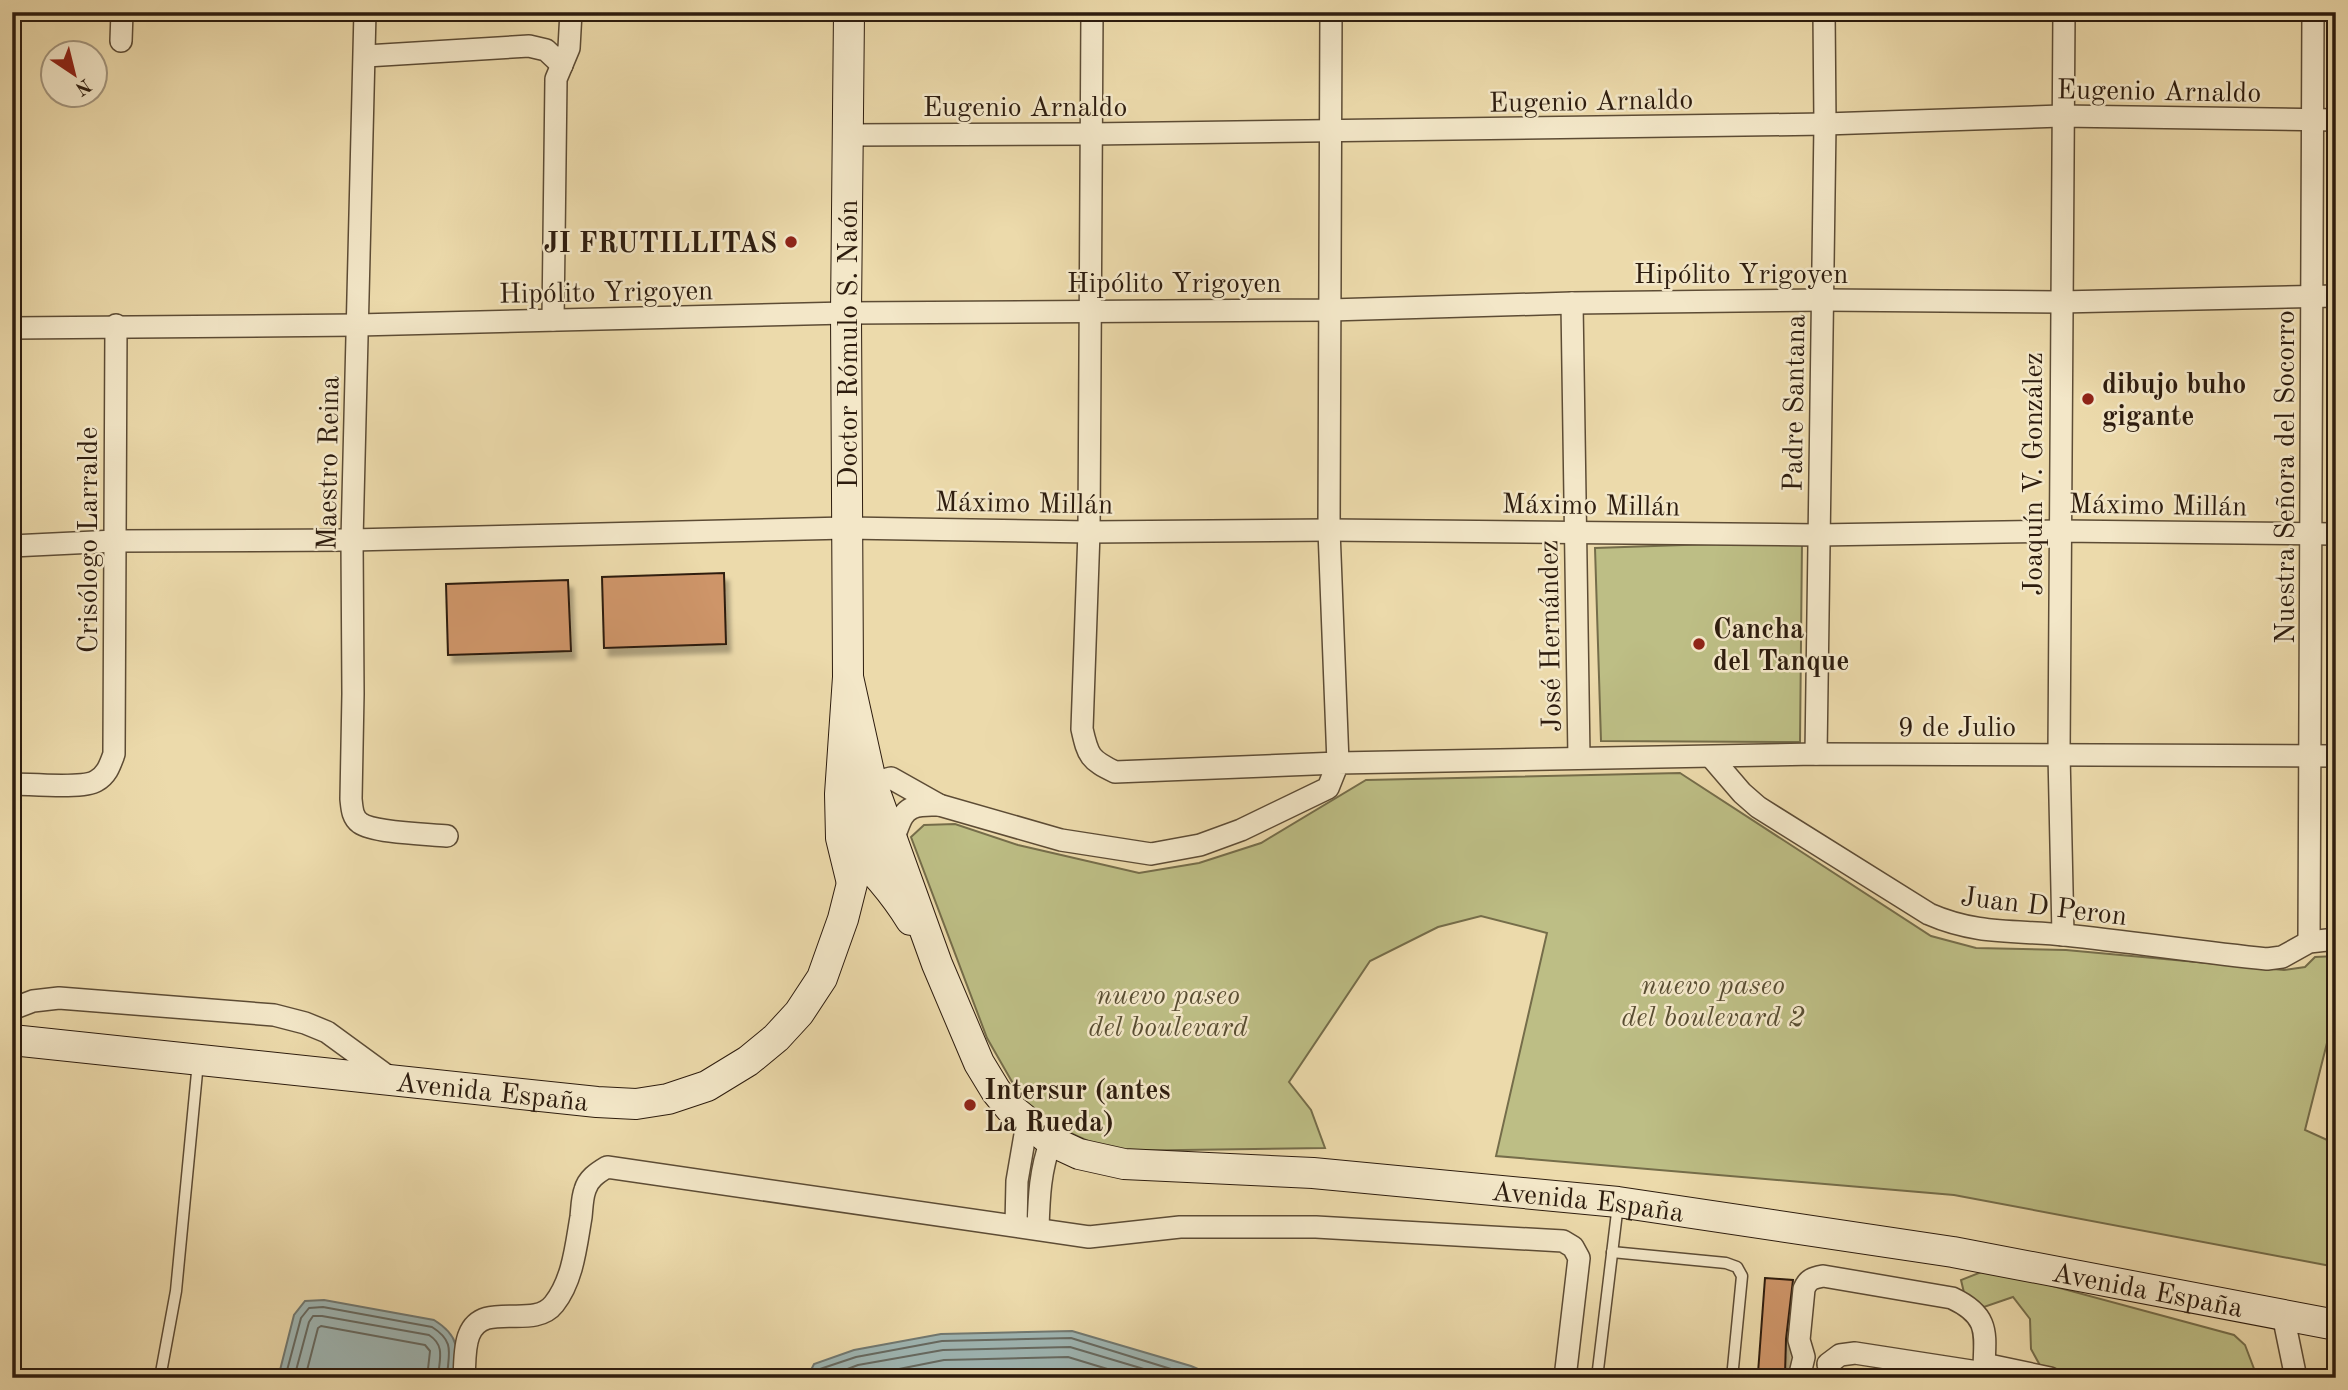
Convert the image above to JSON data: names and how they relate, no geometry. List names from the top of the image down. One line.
{"streets":{"main road":["Doctor Rómulo S. Naón","Avenida España"],"street":["Eugenio Arnaldo","Hipólito Yrigoyen","Padre Santana","Maestro Reina","Joaquín V. González","Nuestra Señora del Socorro","Máximo Millán","Crisólogo Larralde","José Hernández","9 de Julio","Juan D Peron"]},"crossings":[["Eugenio Arnaldo","Doctor Rómulo S. Naón"],["Eugenio Arnaldo","Padre Santana"],["Eugenio Arnaldo","Joaquín V. González"],["Eugenio Arnaldo","Nuestra Señora del Socorro"],["Eugenio Arnaldo","9 de Julio"],["Hipólito Yrigoyen","Doctor Rómulo S. Naón"],["Hipólito Yrigoyen","Padre Santana"],["Hipólito Yrigoyen","Maestro Reina"],["Hipólito Yrigoyen","Joaquín V. González"],["Hipólito Yrigoyen","Nuestra Señora del Socorro"],["Hipólito Yrigoyen","Crisólogo Larralde"],["Hipólito Yrigoyen","José Hernández"],["Hipólito Yrigoyen","9 de Julio"],["Doctor Rómulo S. Naón","Máximo Millán"],["Doctor Rómulo S. Naón","Avenida España"],["Padre Santana","Máximo Millán"],["Padre Santana","9 de Julio"],["Maestro Reina","Máximo Millán"],["Joaquín V. González","Máximo Millán"],["Joaquín V. González","9 de Julio"],["Joaquín V. González","Juan D Peron"],["Nuestra Señora del Socorro","Máximo Millán"],["Nuestra Señora del Socorro","9 de Julio"],["Nuestra Señora del Socorro","Juan D Peron"],["Máximo Millán","Crisólogo Larralde"],["Máximo Millán","José Hernández"],["Máximo Millán","9 de Julio"],["José Hernández","9 de Julio"],["9 de Julio","Juan D Peron"]],"parks":["nuevo paseo del boulevard 2","nuevo paseo del boulevard"],"places":["JI FRUTILLITAS","dibujo buho gigante","Cancha del Tanque","Intersur (antes La Rueda)"],"north":"bottom right"}
